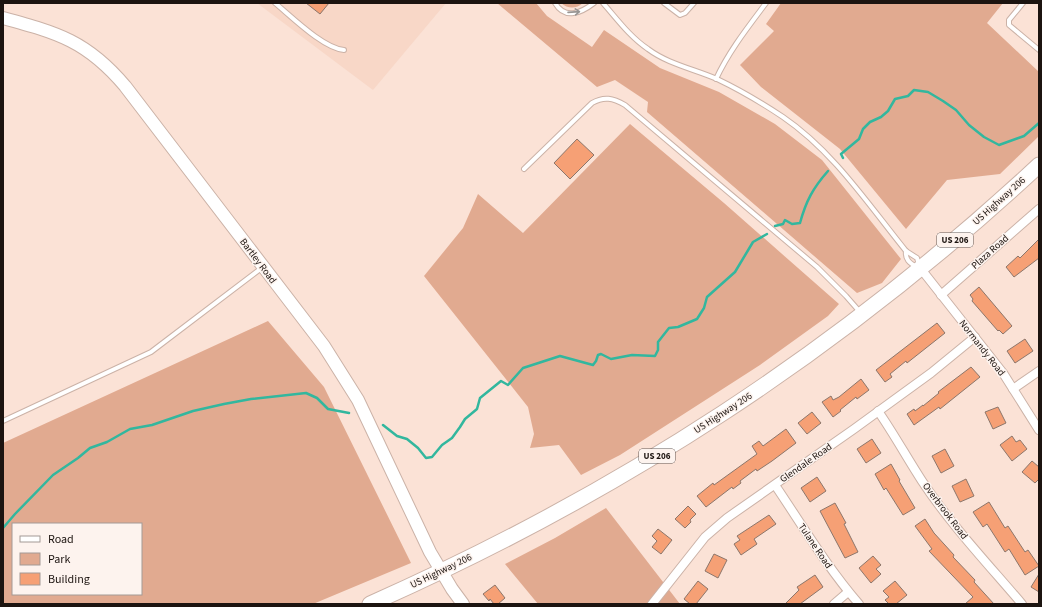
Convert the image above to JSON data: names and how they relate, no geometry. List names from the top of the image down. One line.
{"streets":{"highway":["US Highway 206","US 206"],"street":["Plaza Road","Bartley Road","Normandy Road","Glendale Road","Overbrook Road","Tulane Road"]},"crossings":[["US Highway 206","Bartley Road"],["US Highway 206","Normandy Road"],["Plaza Road","Normandy Road"],["Normandy Road","Glendale Road"],["Glendale Road","Overbrook Road"],["Glendale Road","Tulane Road"]],"legend":["Road","Park","Building"]}
